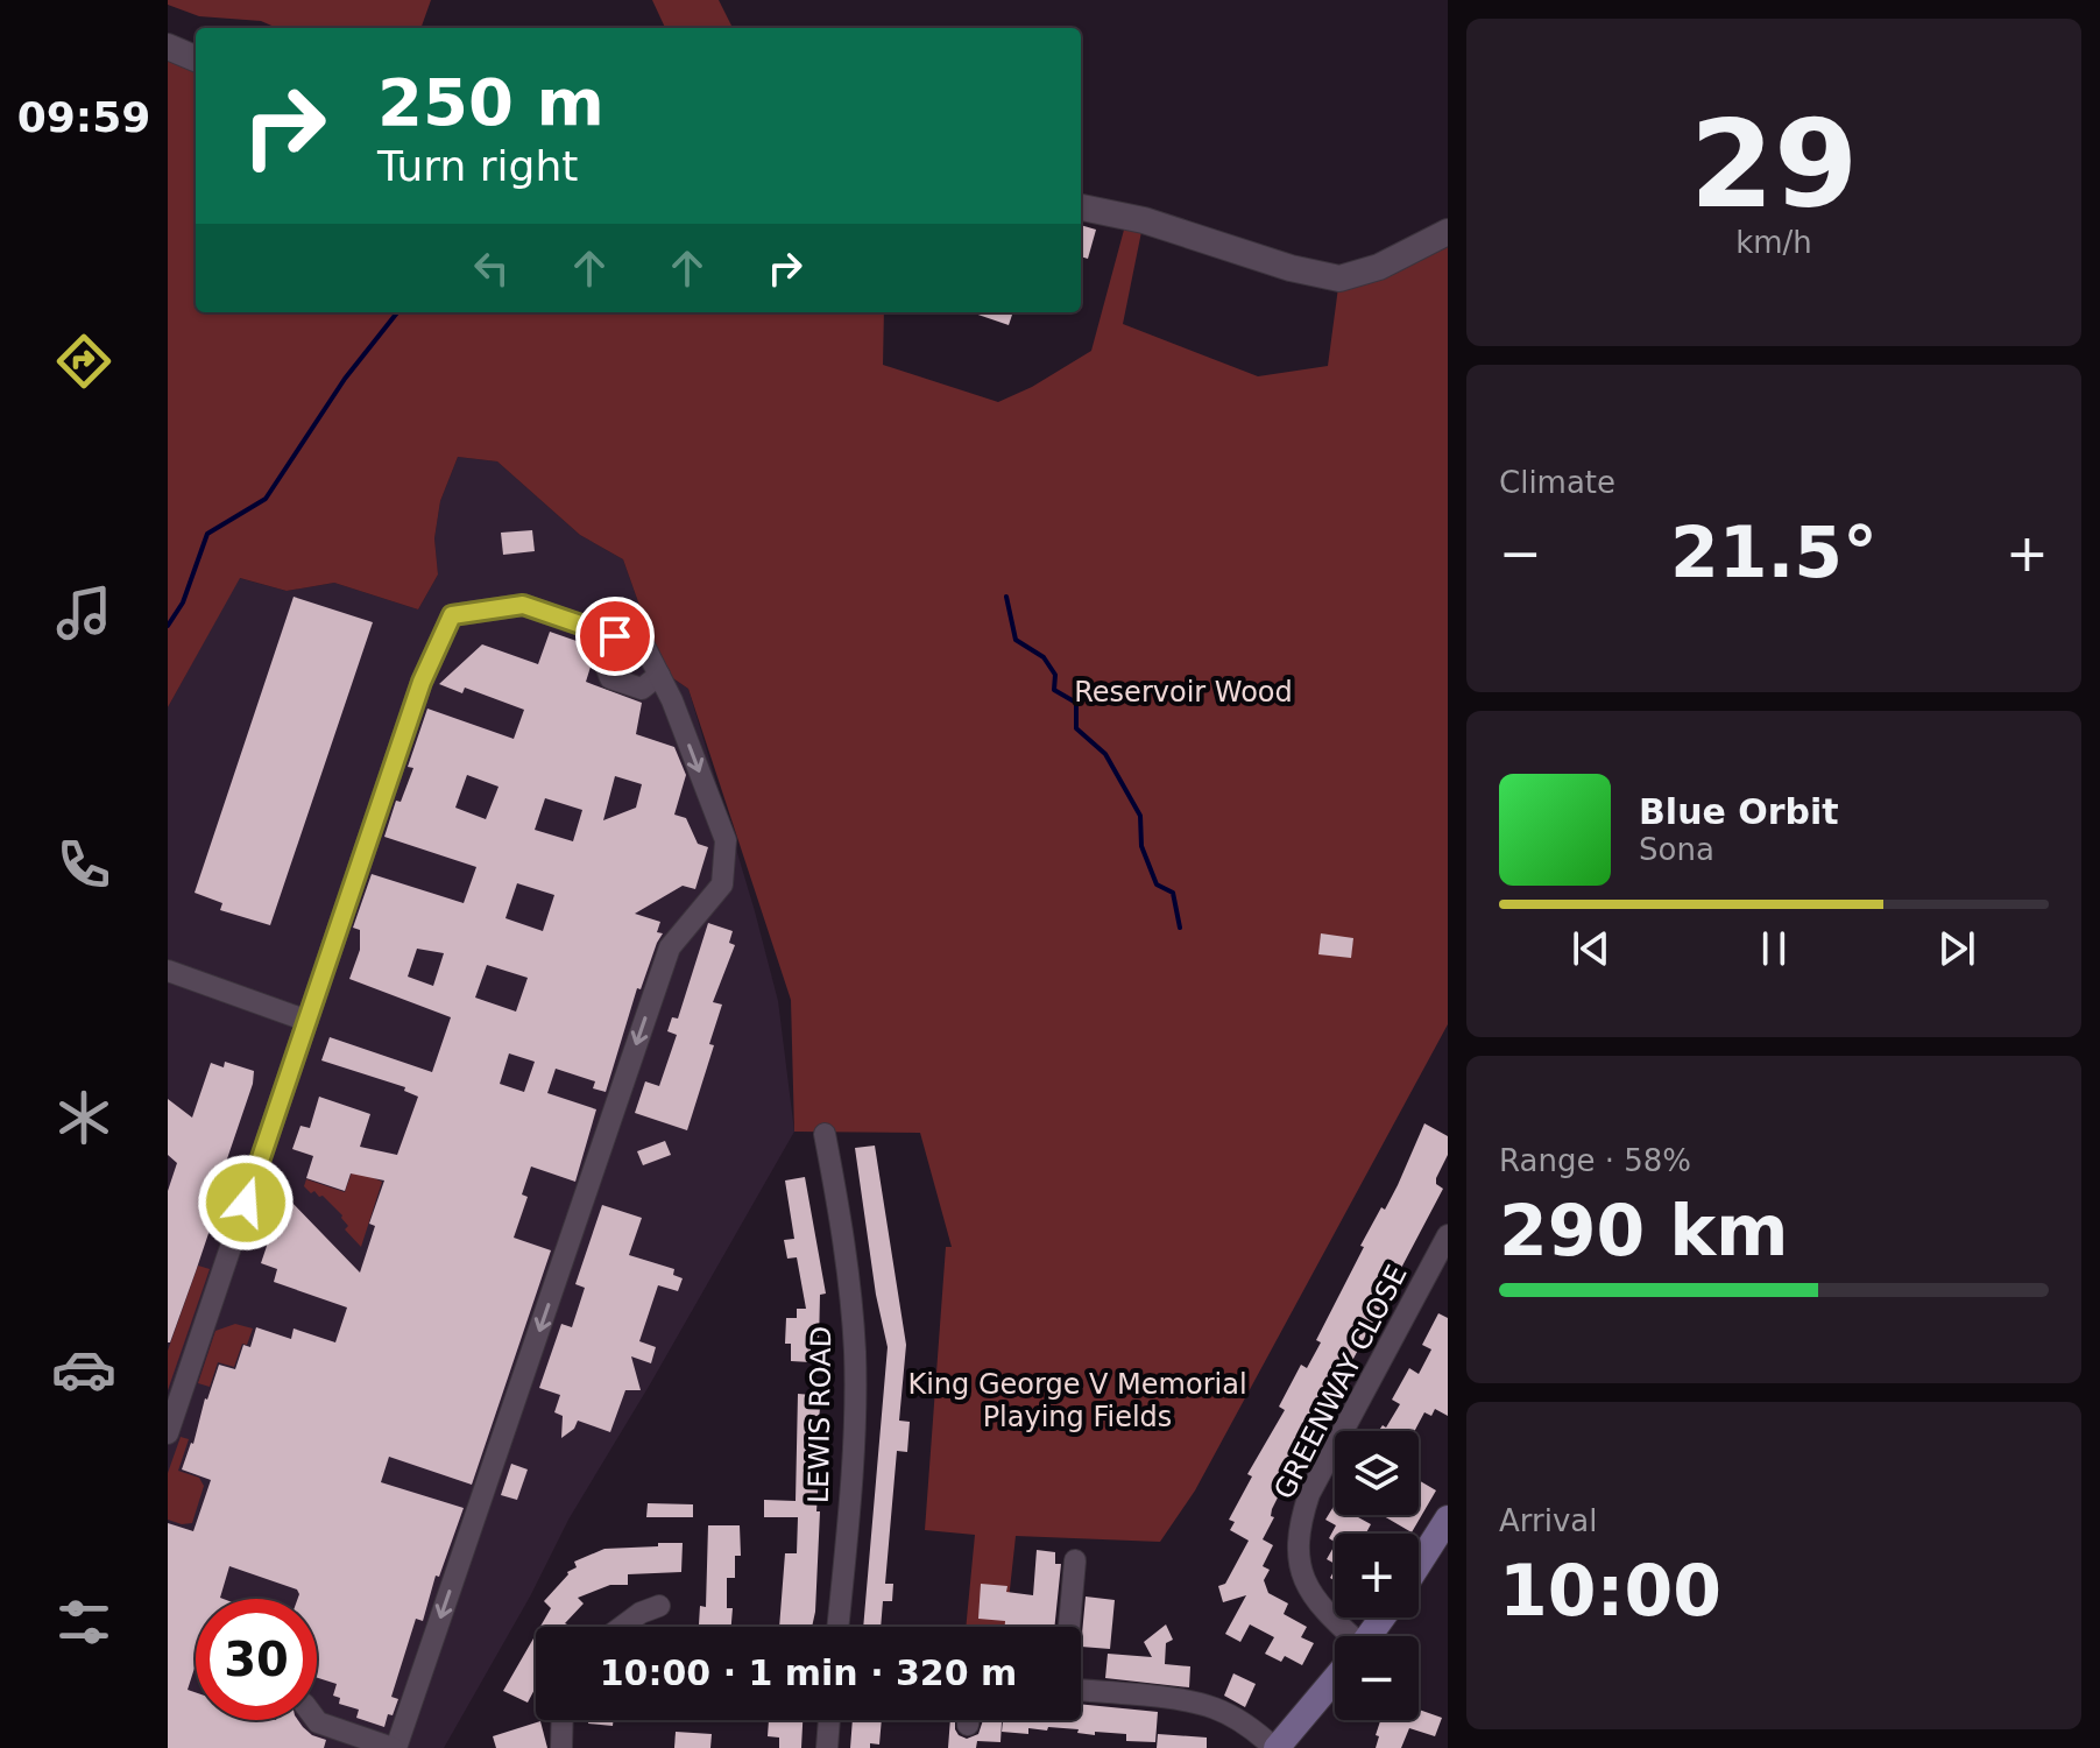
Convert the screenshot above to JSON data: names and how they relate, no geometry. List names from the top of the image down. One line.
{"streets":{"street":["GREENWAY CLOSE","LEWIS ROAD"]},"parks":["Reservoir Wood","King George V Memorial Playing Fields"],"page":{"tabs":"09:59","tile":[["29","km/h"],"Climate",["Range · 58%","290 km"],["Arrival","10:00"]],"turn":["250 m","Turn right"],"heat":["−","21.5°","+"],"song":["Blue Orbit","Sona"],"map_buttons":["+","−"],"limit":"30","trip":"10:00 · 1 min · 320 m"}}
